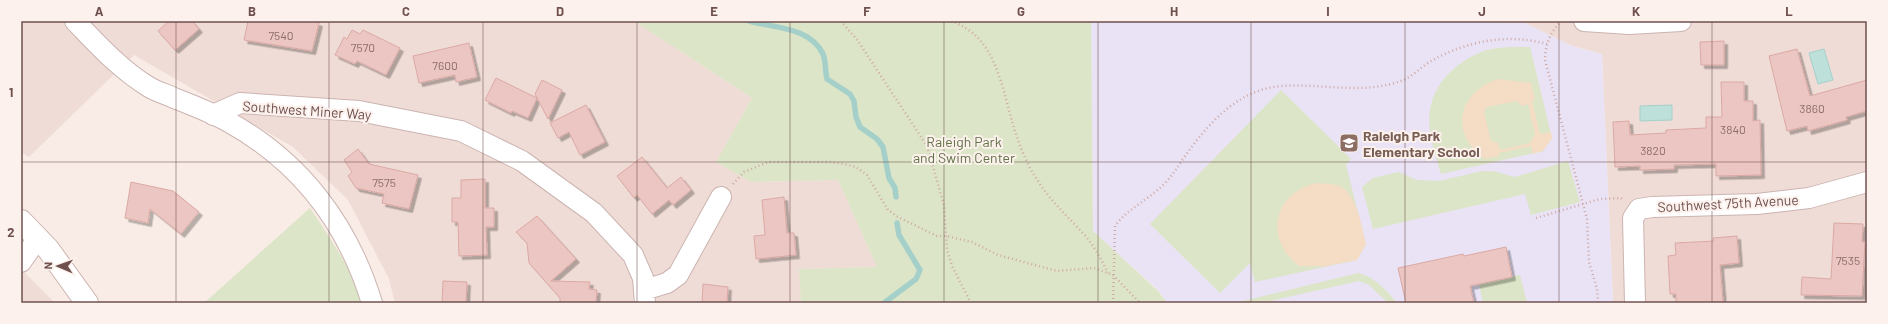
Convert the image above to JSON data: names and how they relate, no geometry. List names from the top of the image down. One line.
{"streets":{"street":["Southwest Miner Way","Southwest 75th Avenue"]},"parks":["Raleigh Park and Swim Center"],"places":{"school or university":["Raleigh Park Elementary School"]},"house_numbers":["7540","7570","7600","3860","3840","3820","7575","7535"],"north":"left","grid":{"columns":["A","B","C","D","E","F","G","H","I","J","K","L"],"rows":["1","2"]}}
